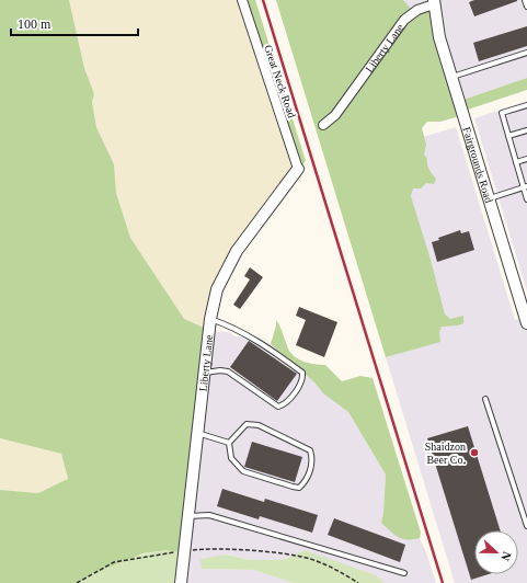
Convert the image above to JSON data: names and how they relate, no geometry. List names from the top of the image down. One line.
{"streets":{"street":["Liberty Lane","Great Neck Road","Fairgrounds Road"]},"crossings":[["Liberty Lane","Great Neck Road"],["Liberty Lane","Fairgrounds Road"]],"places":["Shaidzon Beer Co."],"scale_bar":"100 m","north":"right"}
